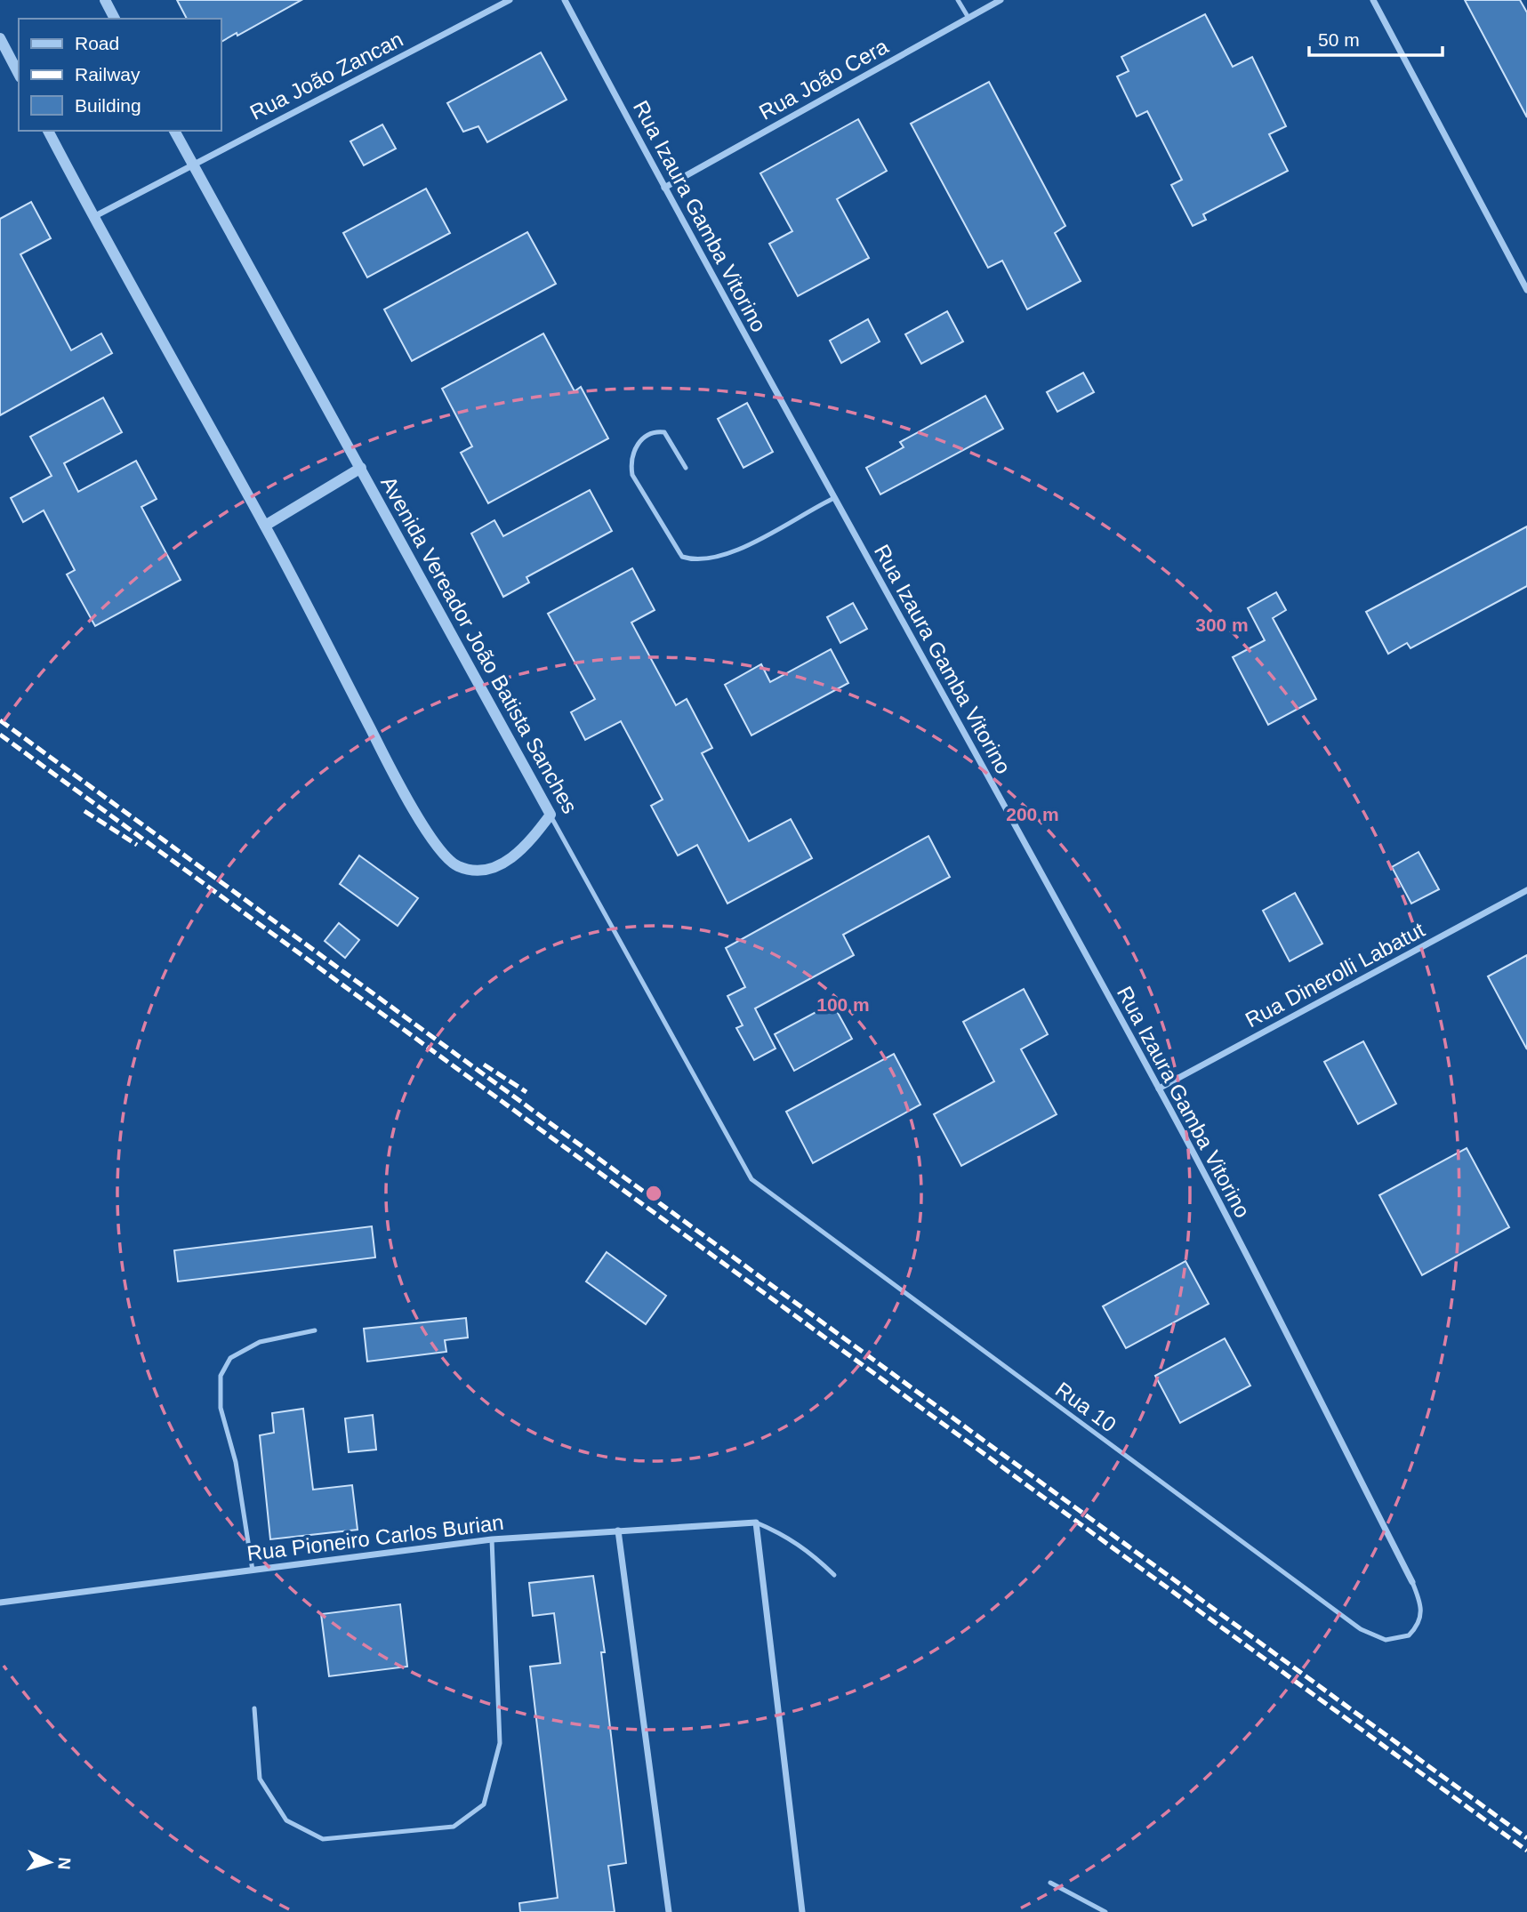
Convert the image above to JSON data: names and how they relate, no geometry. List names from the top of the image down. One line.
{"streets":{"street":["Rua João Zancan","Rua João Cera","Rua Izaura Gamba Vitorino","Avenida Vereador João Batista Sanches","Rua Dinerolli Labatut","Rua Pioneiro Carlos Burian"],"lane":["Rua 10"]},"crossings":[["Rua João Zancan","Avenida Vereador João Batista Sanches"],["Rua João Cera","Rua Izaura Gamba Vitorino"],["Rua Izaura Gamba Vitorino","Rua Dinerolli Labatut"],["Rua Izaura Gamba Vitorino","Rua 10"],["Avenida Vereador João Batista Sanches","Rua 10"]],"legend":["Road","Railway","Building"],"scale_bar":"50 m","north":"right","rings":["300 m","200 m","100 m"]}
